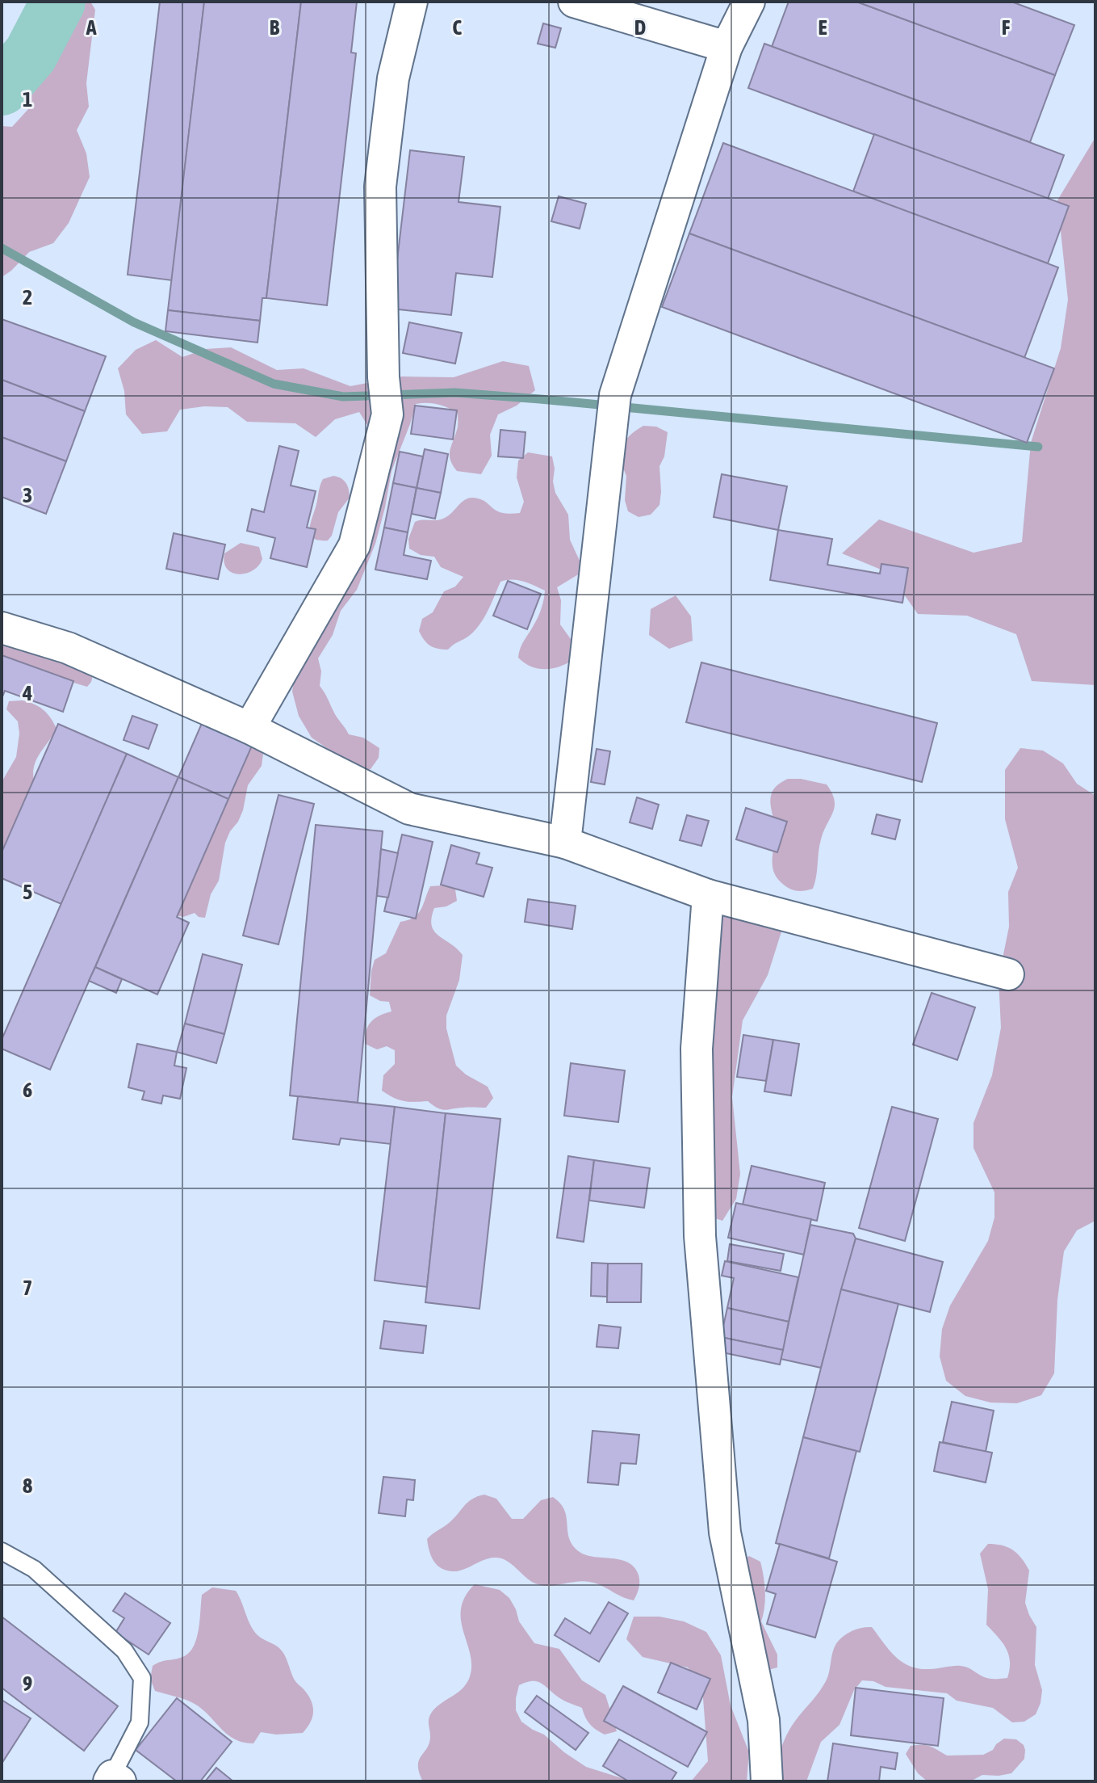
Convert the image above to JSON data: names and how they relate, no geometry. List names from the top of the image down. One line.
{"grid":{"columns":["A","B","C","D","E","F"],"rows":["1","2","3","4","5","6","7","8","9"]}}
